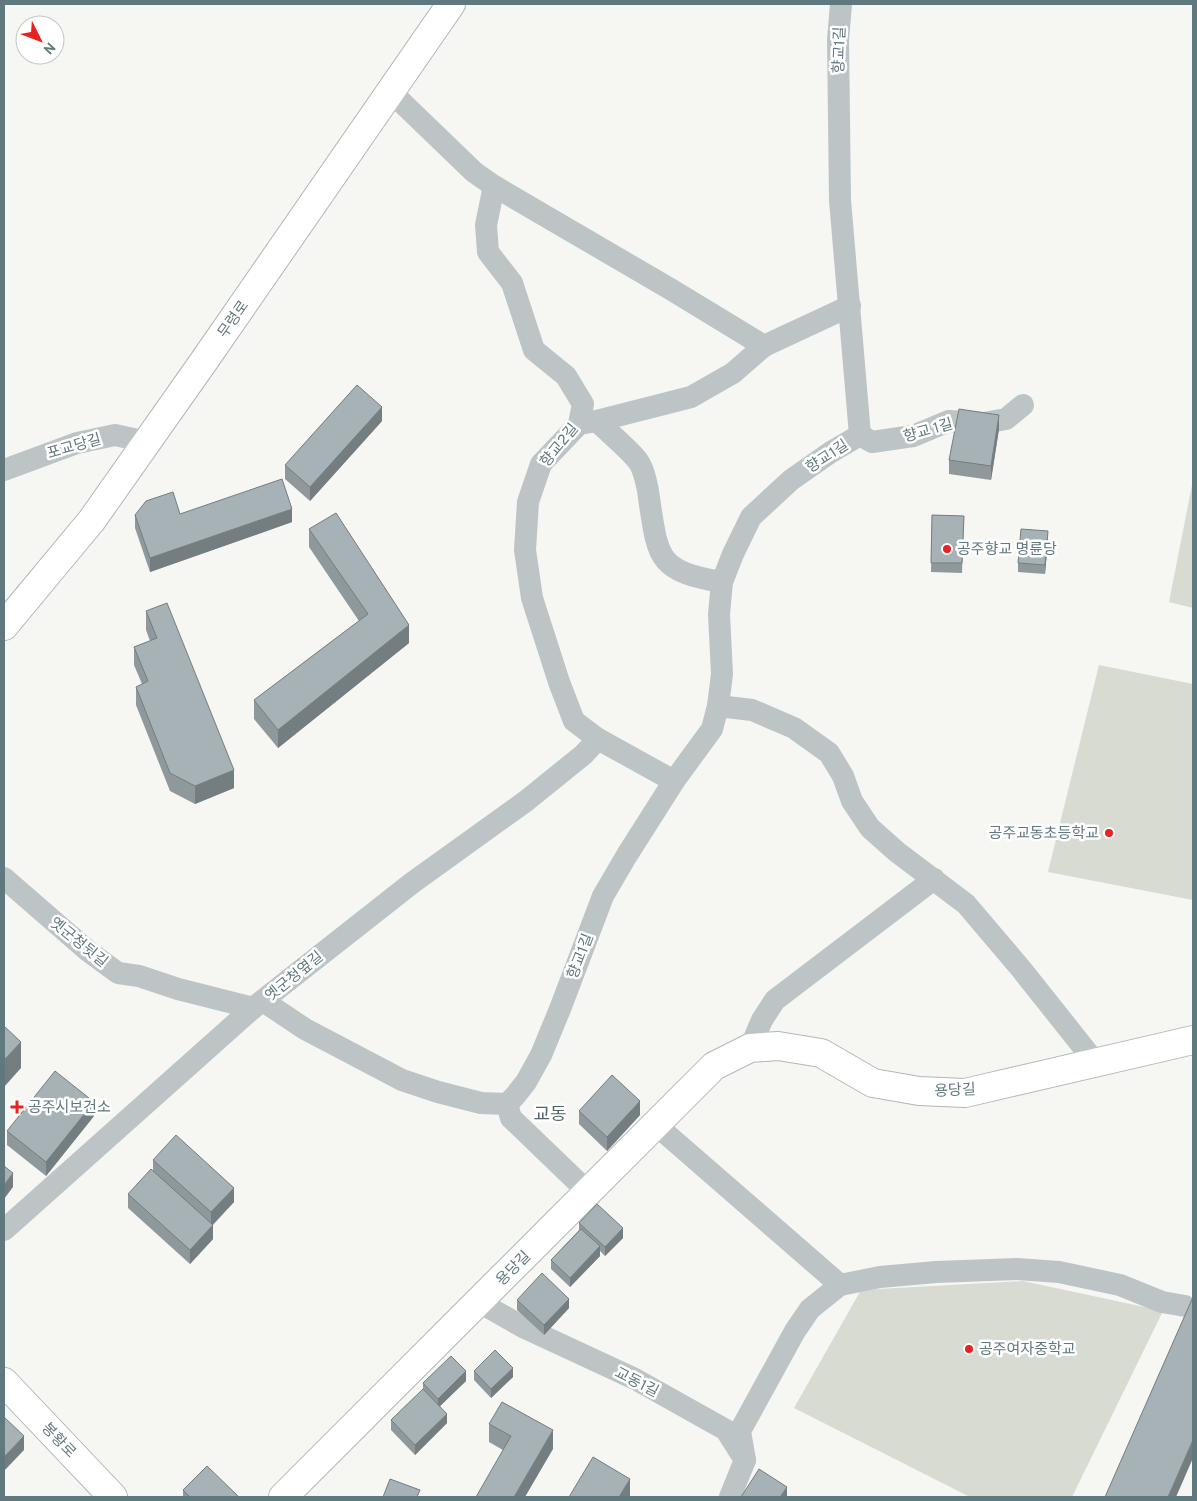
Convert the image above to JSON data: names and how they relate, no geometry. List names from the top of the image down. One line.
{"streets":{"street":["향교1길","무령로","향교 1길","향교2길","포교당길","옛군청뒷길","옛군청옆길","용당길","교동1길","봉황로"]},"crossings":[["향교1길","향교 1길"],["향교1길","향교2길"],["향교1길","옛군청뒷길"],["무령로","포교당길"],["향교2길","옛군청옆길"],["옛군청뒷길","옛군청옆길"],["용당길","교동1길"]],"districts":["교동"],"places":{"other":["공주향교 명륜당","공주교동초등학교","공주여자중학교"],"health":["공주시보건소"]},"north":"bottom right"}
